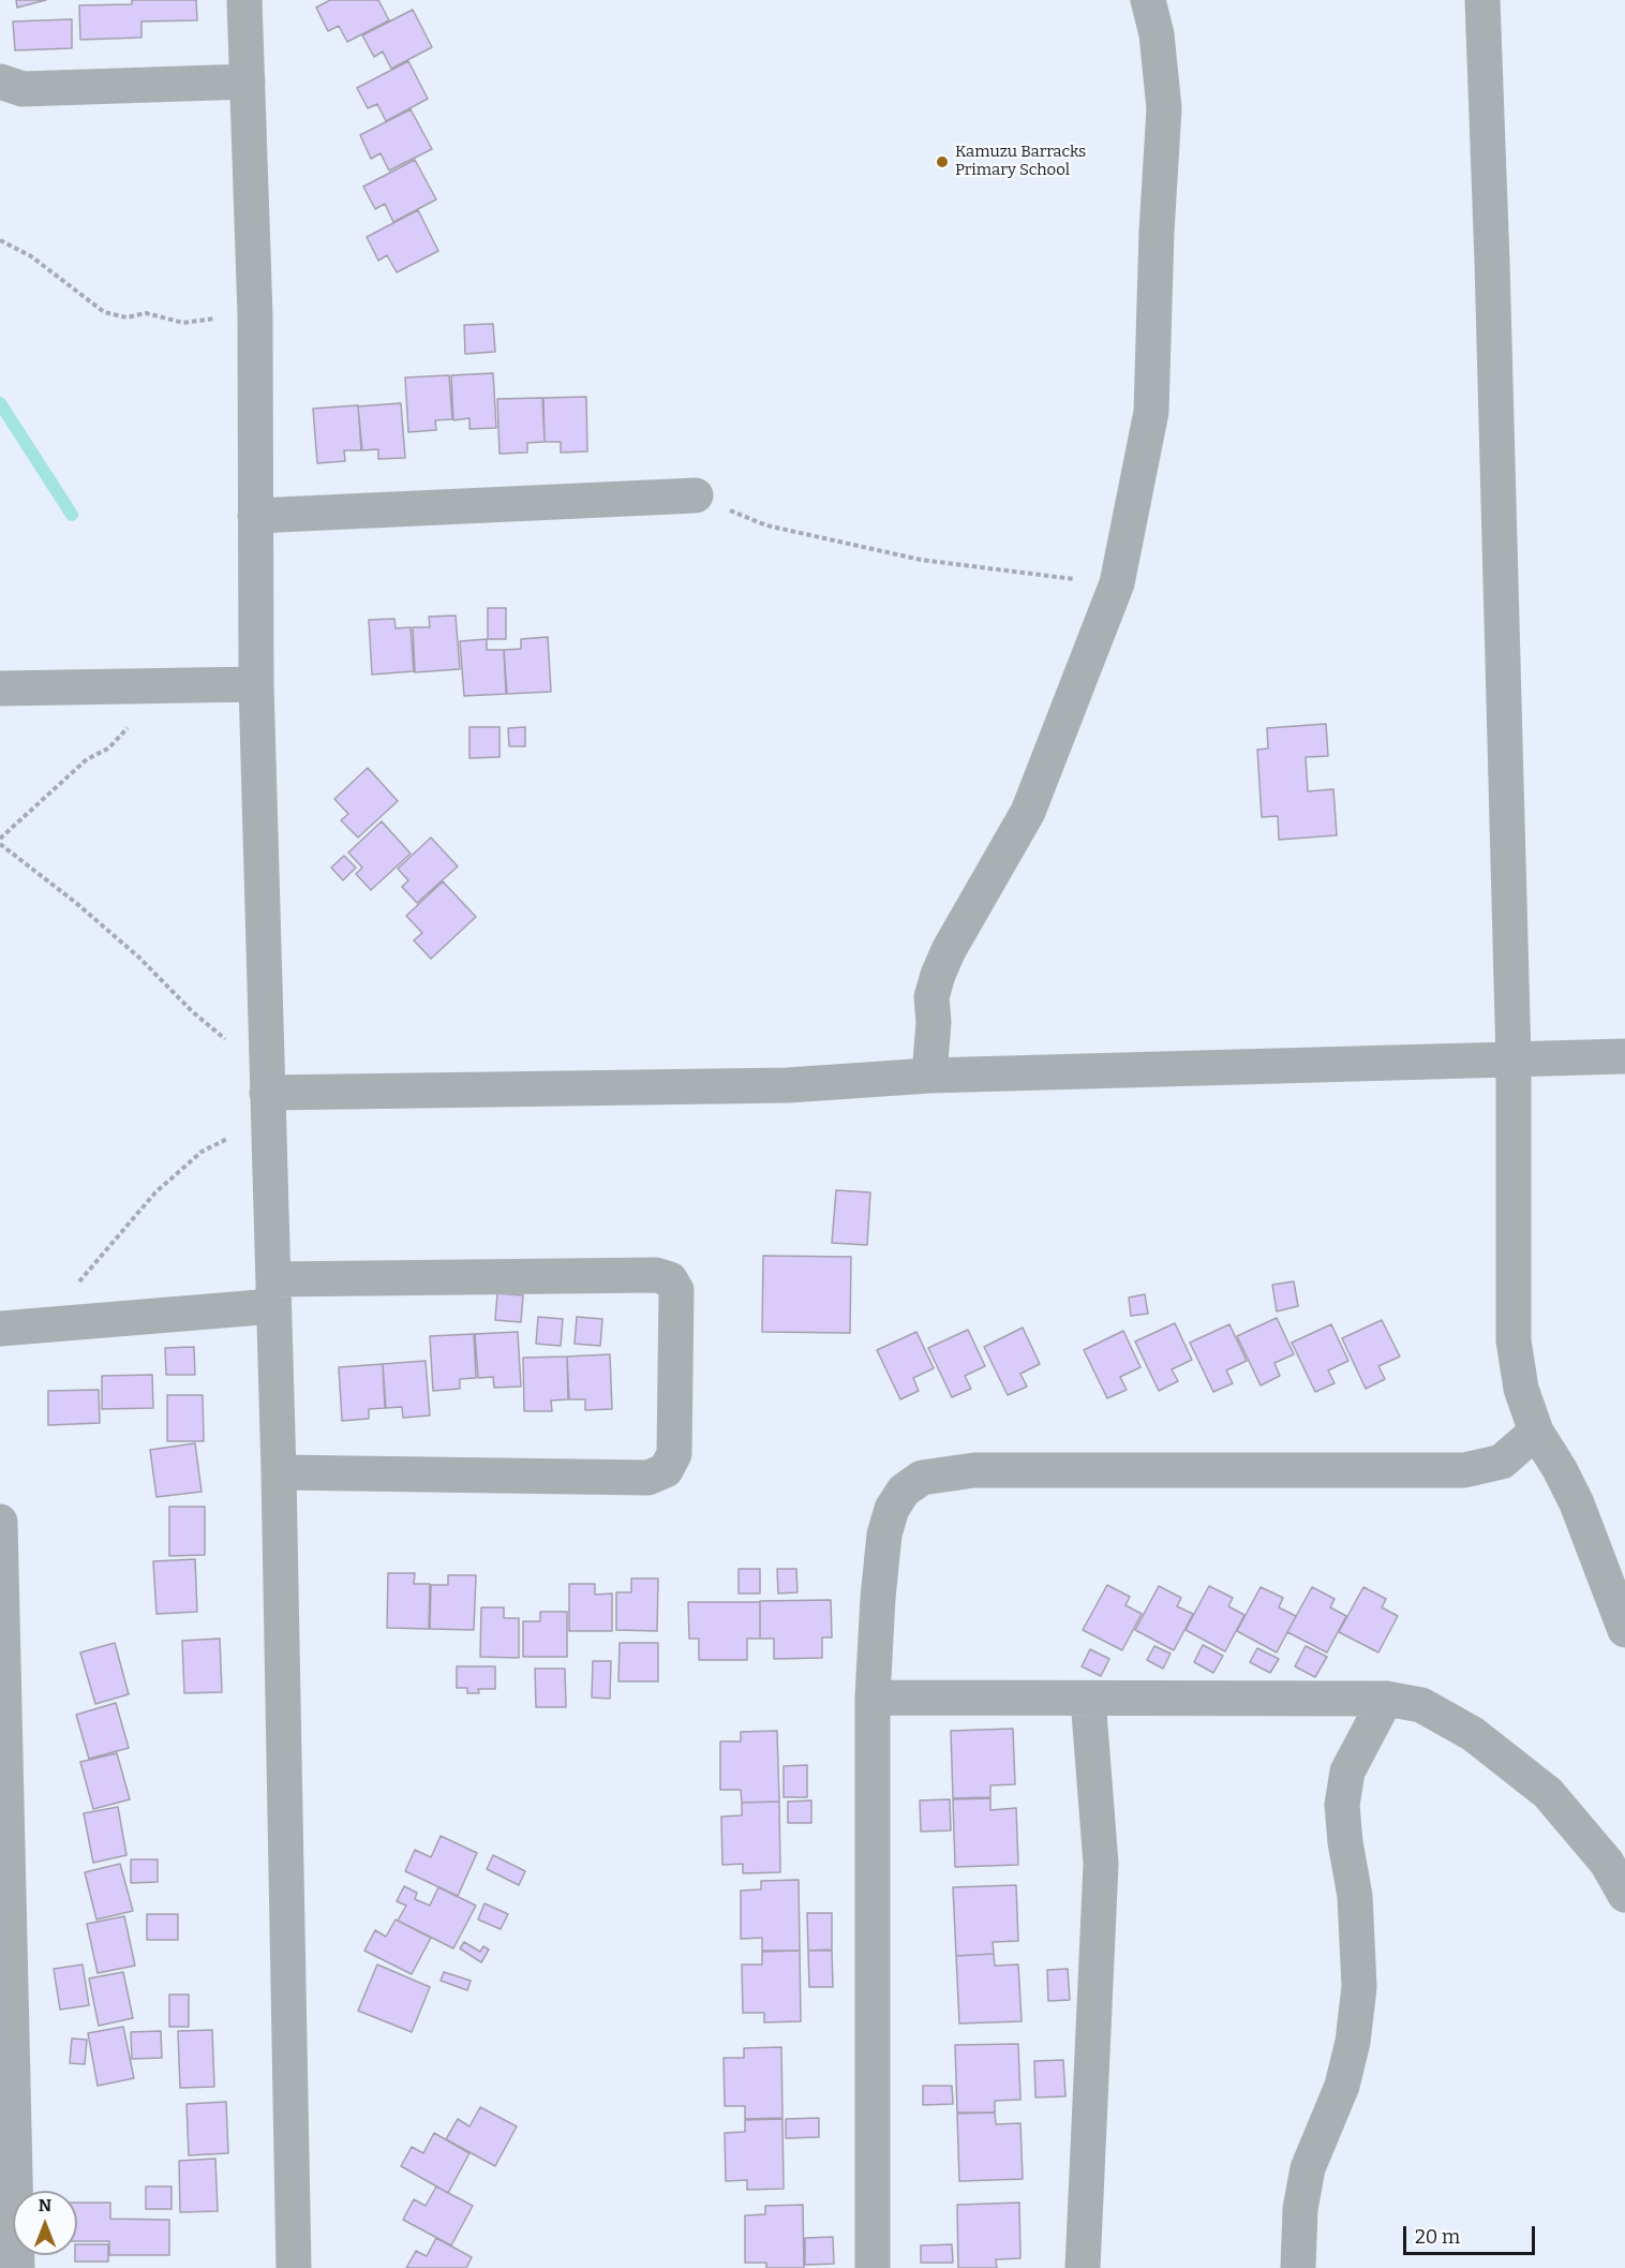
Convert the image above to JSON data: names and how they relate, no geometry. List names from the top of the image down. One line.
{"places":["Kamuzu Barracks Primary School"],"scale_bar":"20 m","north":"top"}
